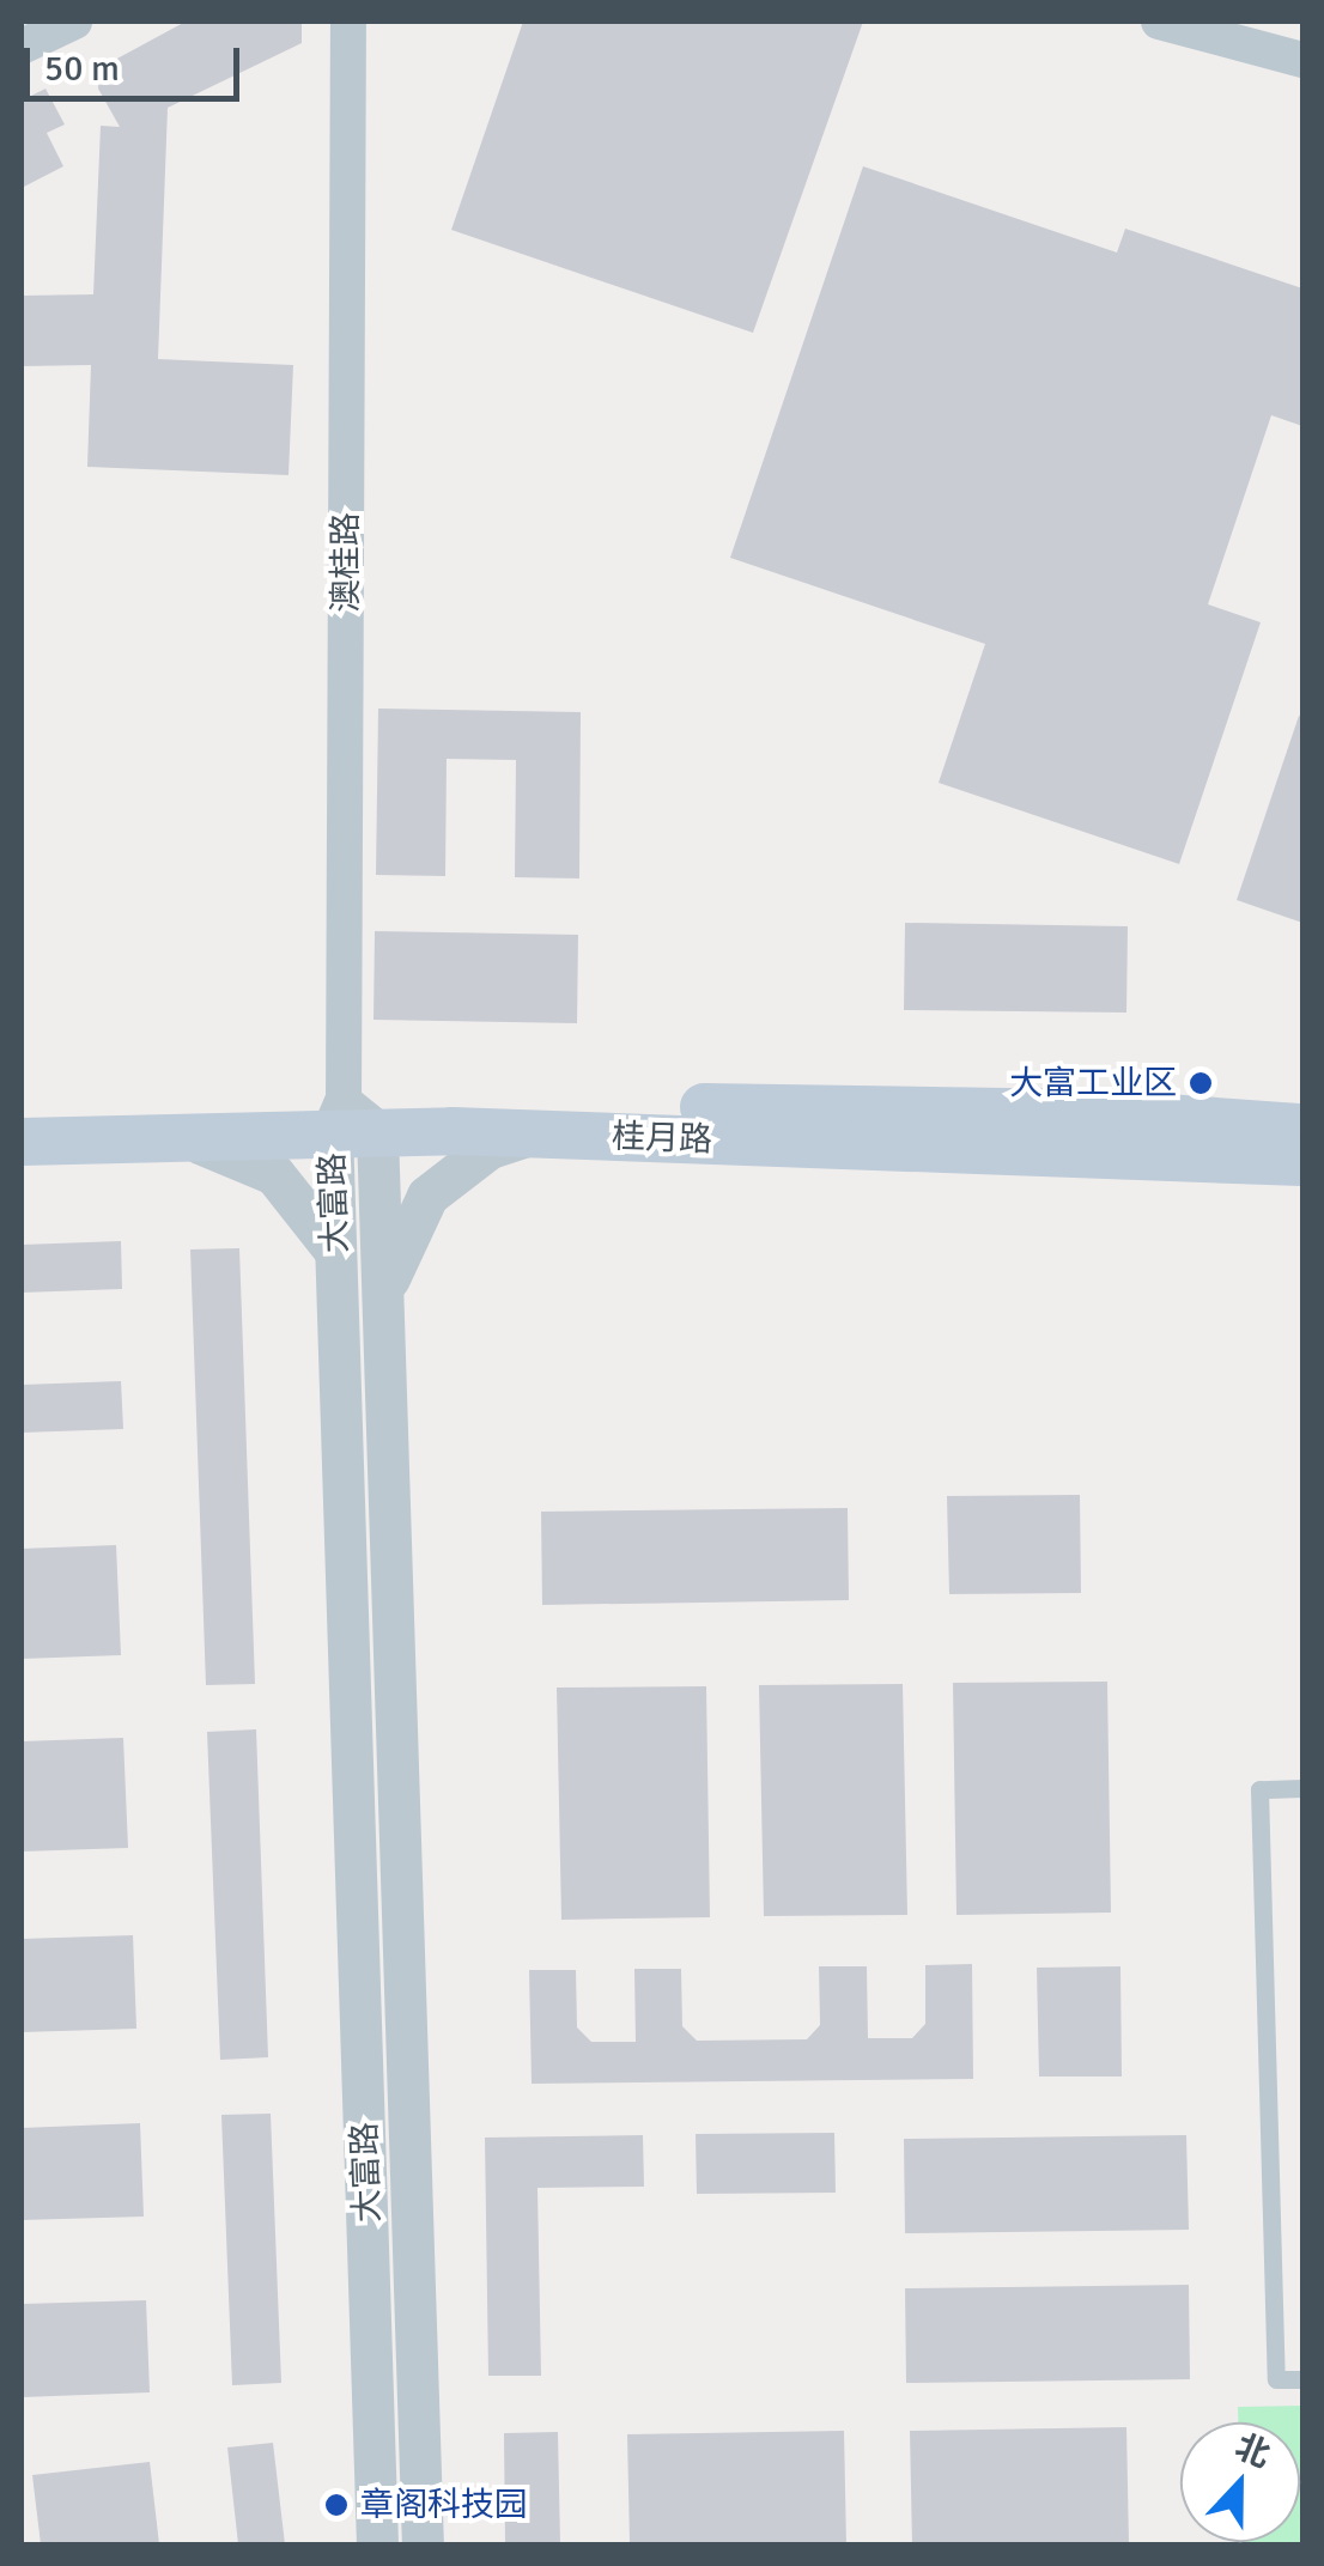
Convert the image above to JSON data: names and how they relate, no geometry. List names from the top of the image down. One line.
{"streets":{"main road":["桂月路"],"street":["澳桂路","大富路"]},"crossings":[["澳桂路","桂月路"],["澳桂路","大富路"],["桂月路","大富路"]],"places":["大富工业区","章阁科技园"],"scale_bar":"50 m","north":"top"}
